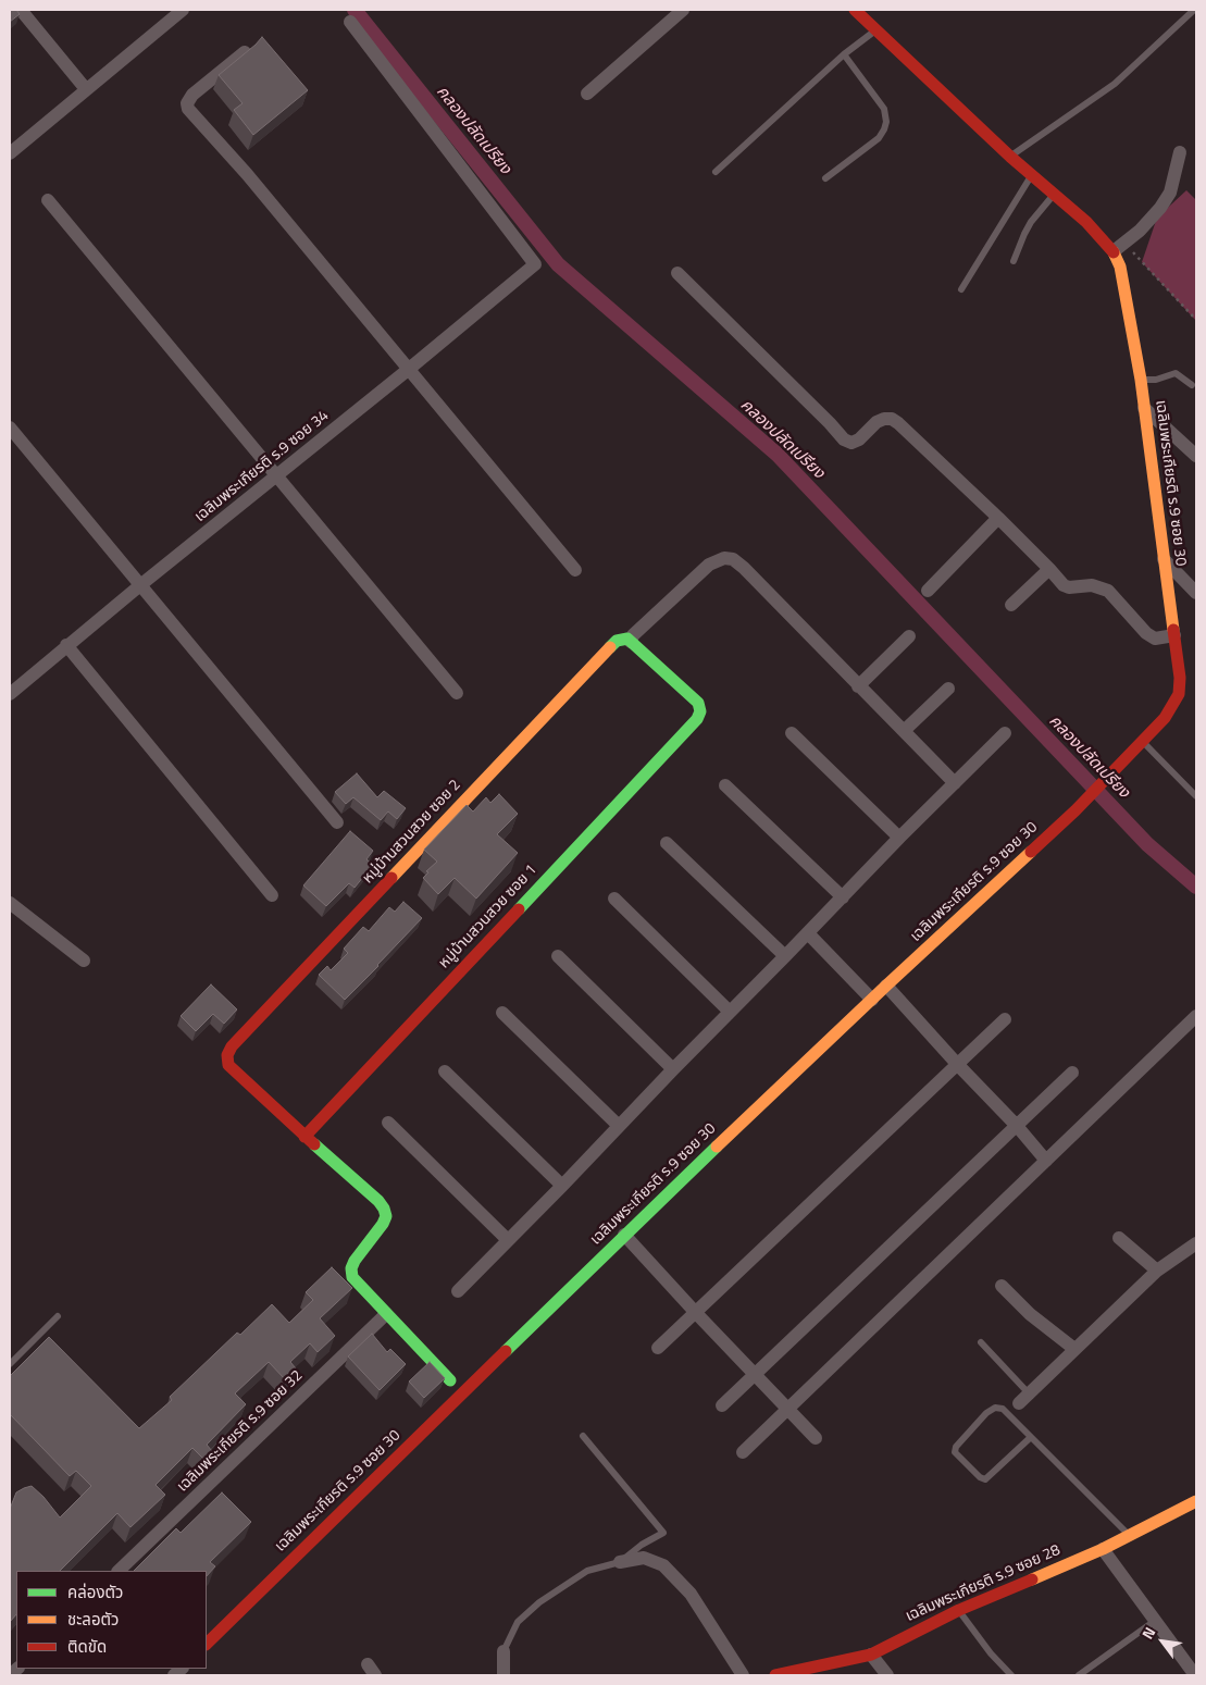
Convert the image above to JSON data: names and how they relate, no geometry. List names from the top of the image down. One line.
{"streets":{"street":["เฉลิมพระเกียรติ ร.9 ซอย 34","เฉลิมพระเกียรติ ร.9 ซอย 30","หมู่บ้านสวนสวย ซอย 2","หมู่บ้านสวนสวย ซอย 1","เฉลิมพระเกียรติ ร.9 ซอย 32","เฉลิมพระเกียรติ ร.9 ซอย 28"]},"crossings":[["หมู่บ้านสวนสวย ซอย 2","หมู่บ้านสวนสวย ซอย 1"]],"water":["คลองปลัดเปรียง"],"legend":["คล่องตัว","ชะลอตัว","ติดขัด"],"north":"top left"}
